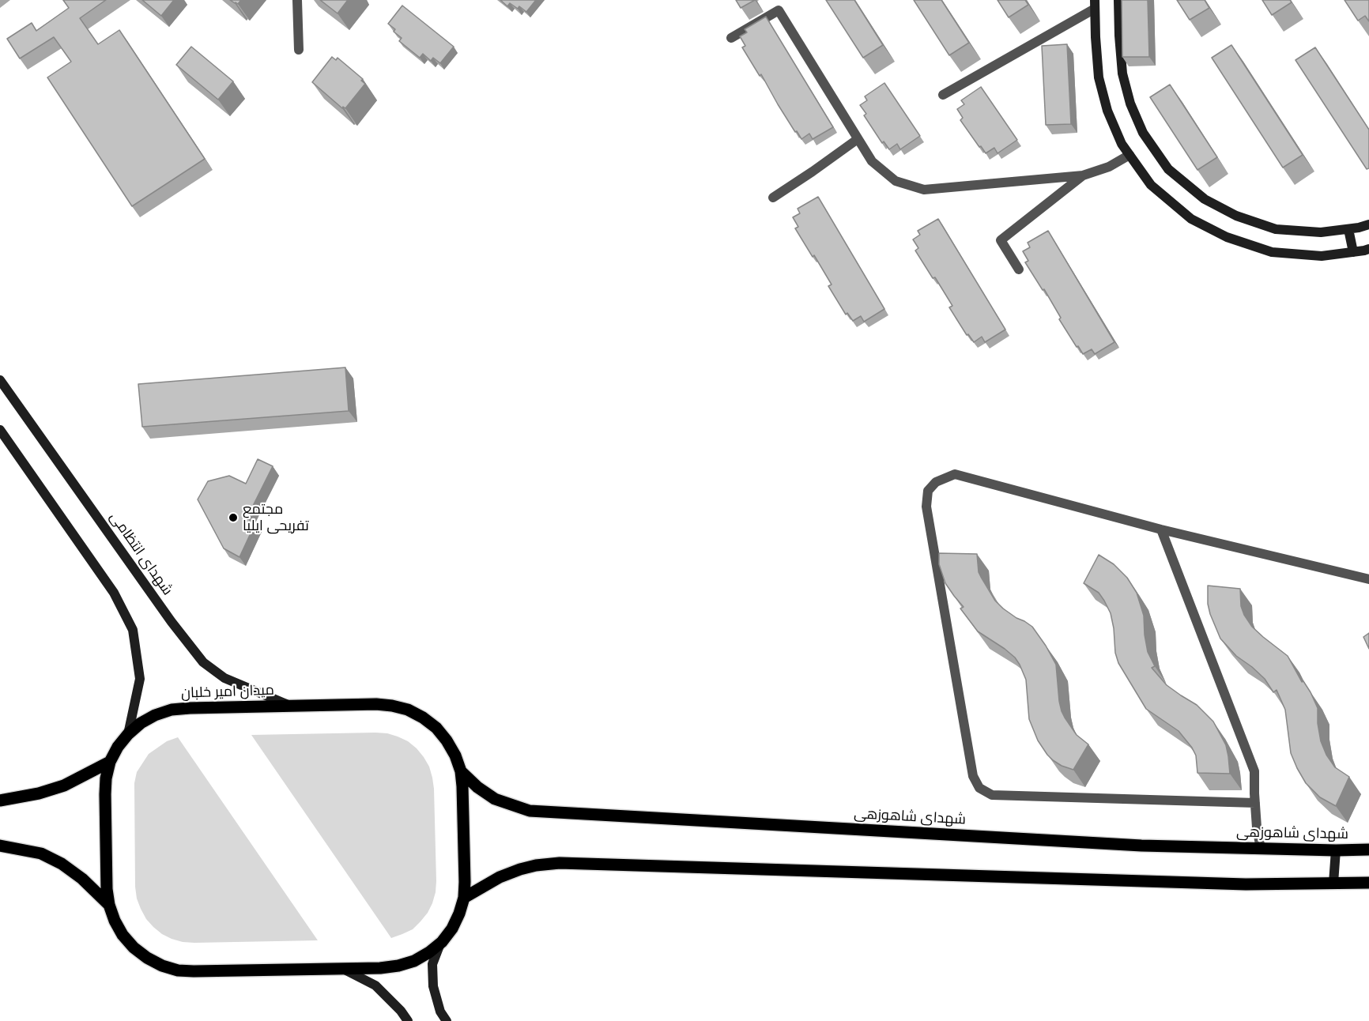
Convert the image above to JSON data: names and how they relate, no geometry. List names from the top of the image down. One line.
{"streets":{"main road":["شهدای انتظامی","میدان امیر خلبان","شهدای شاهوزهی"]},"crossings":[["شهدای انتظامی","میدان امیر خلبان"],["میدان امیر خلبان","شهدای شاهوزهی"]],"places":["مجتمع تفریحی ایلیا"]}
